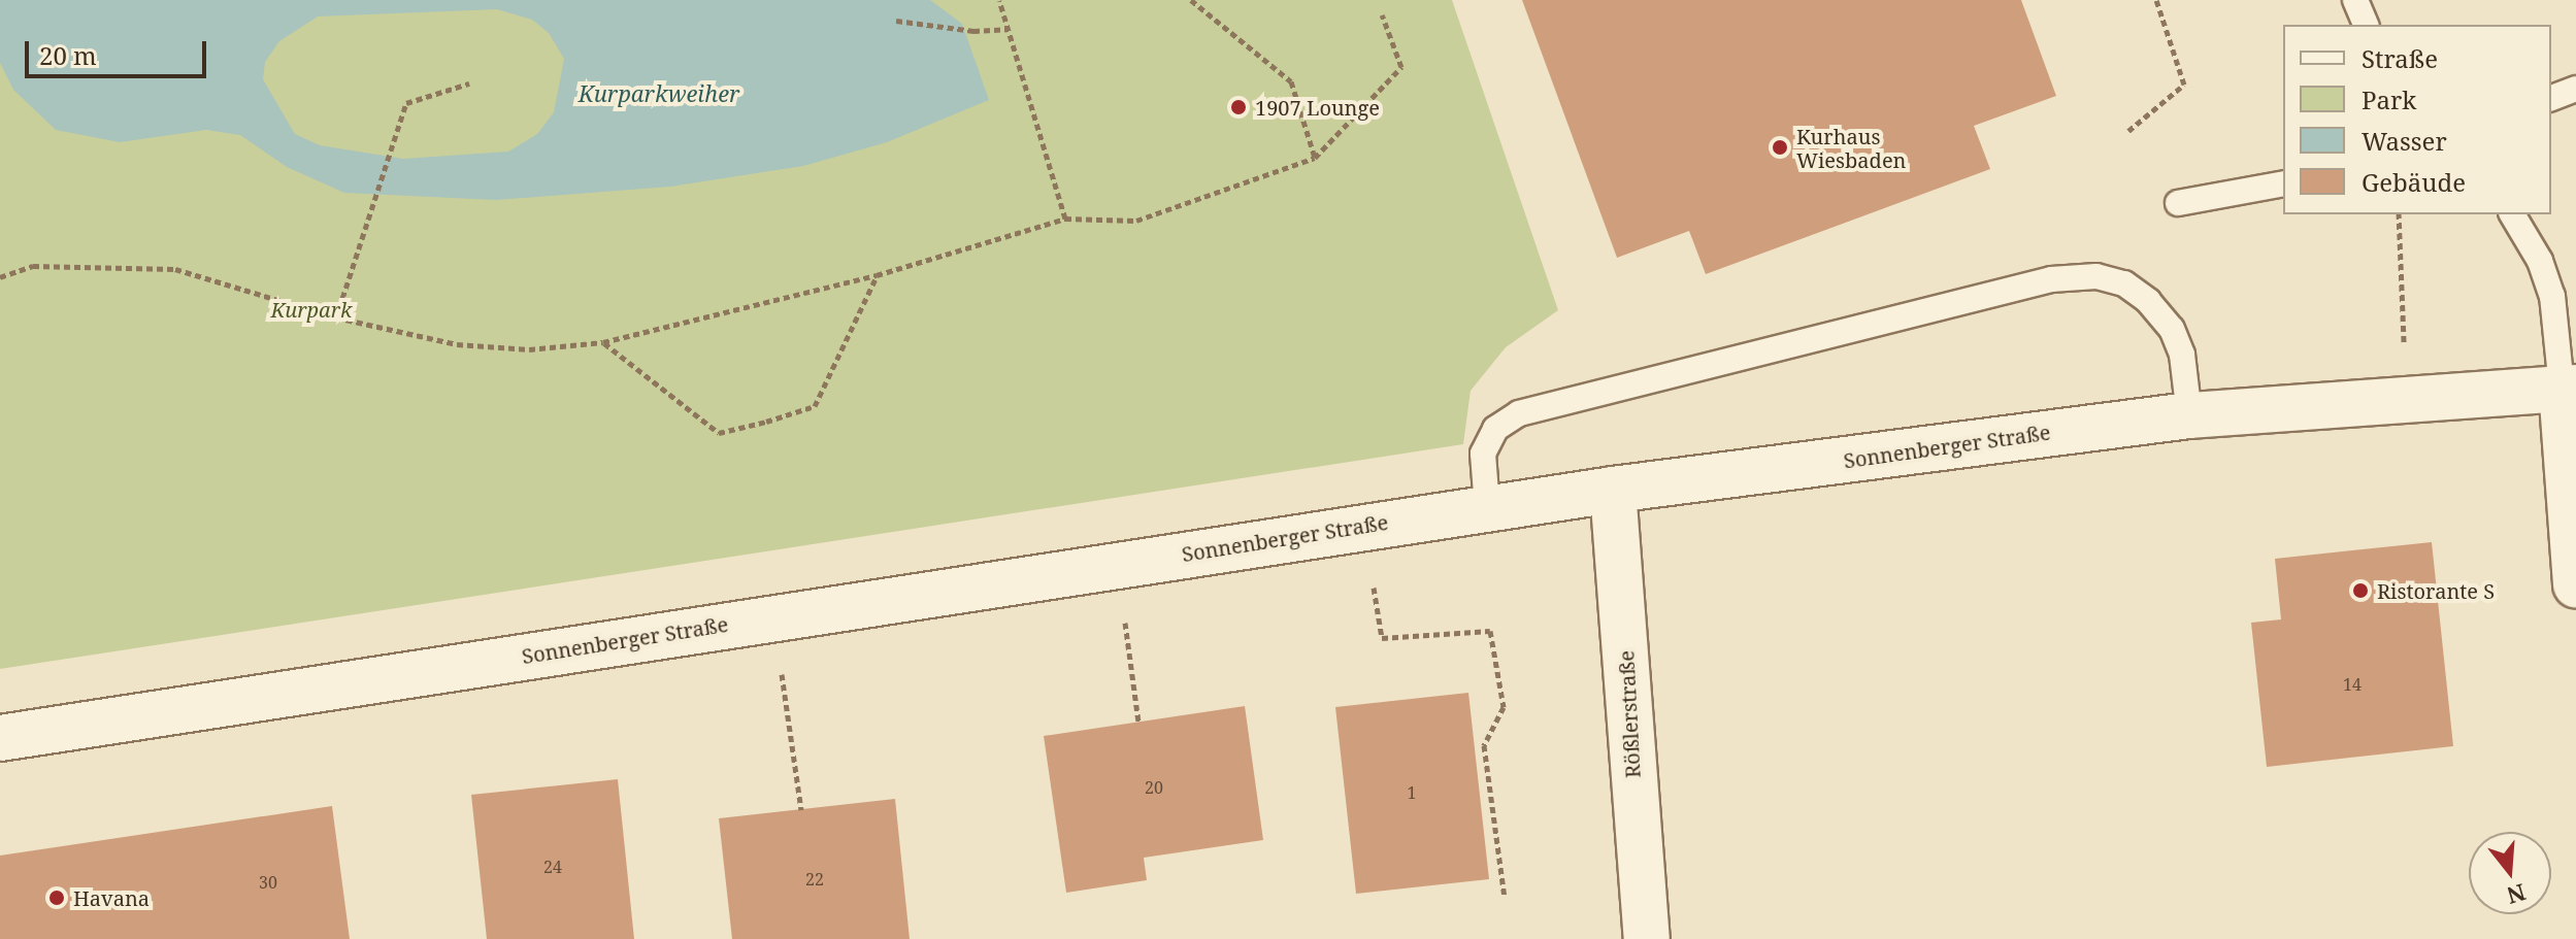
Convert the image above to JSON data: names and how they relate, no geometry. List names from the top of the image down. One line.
{"streets":{"main road":["Sonnenberger Straße","Rößlerstraße"]},"crossings":[["Sonnenberger Straße","Rößlerstraße"]],"water":["Kurparkweiher"],"parks":["Kurpark"],"places":["1907 Lounge","Kurhaus Wiesbaden","Ristorante S","Havana"],"house_numbers":["14","20","1","24","22","30"],"legend":["Straße","Park","Wasser","Gebäude"],"scale_bar":"20 m","north":"bottom"}
